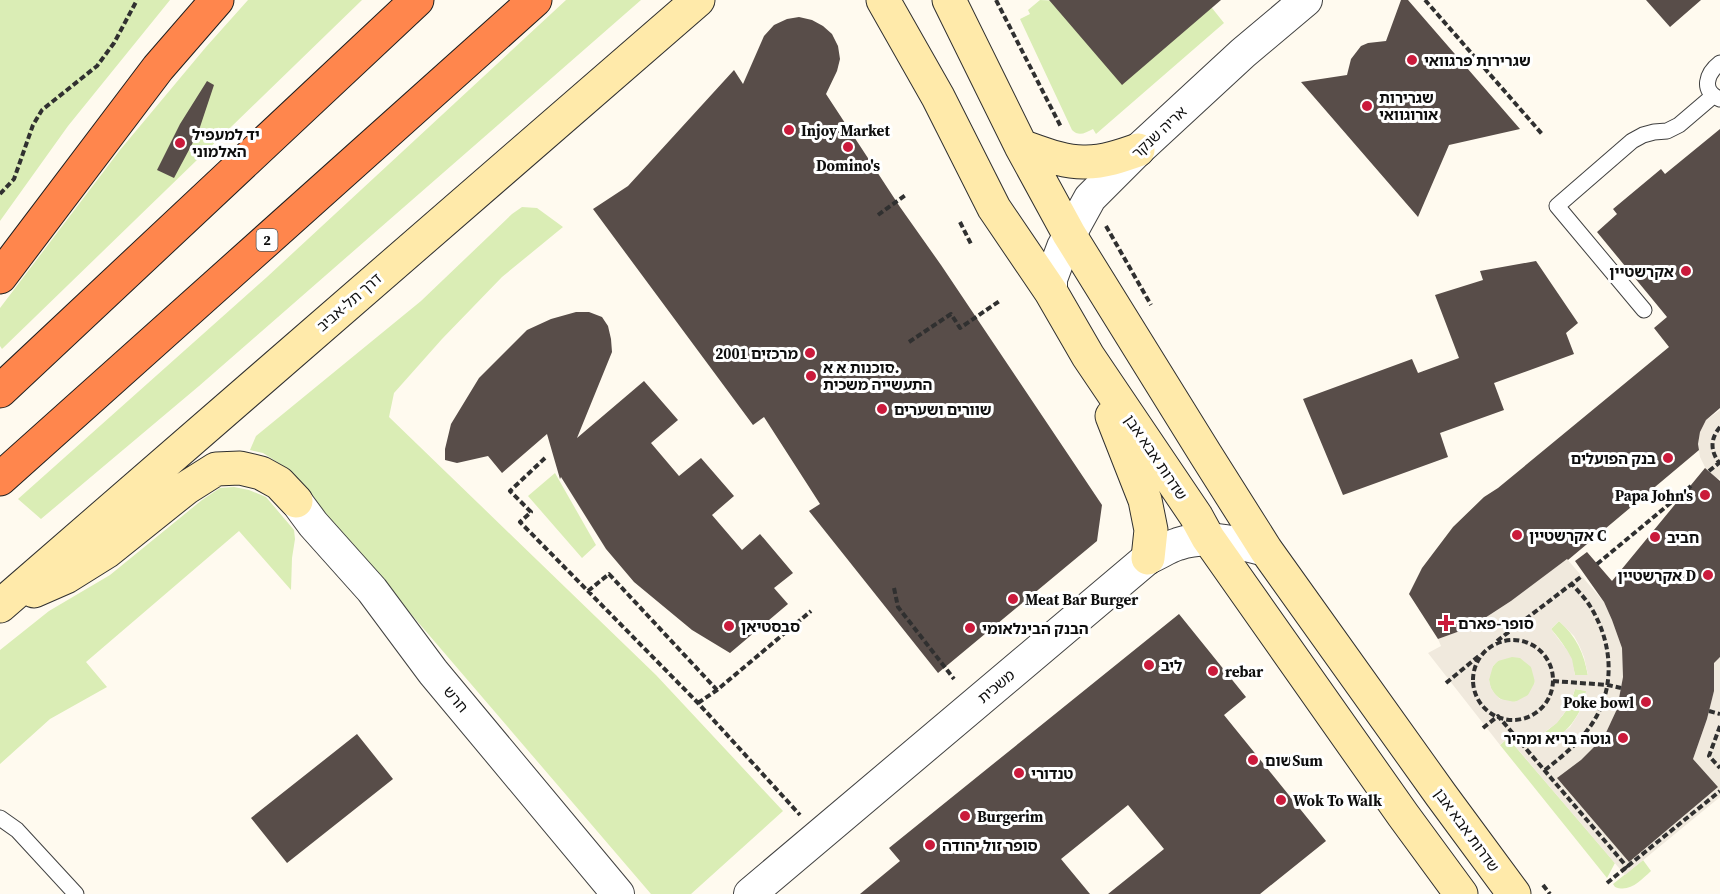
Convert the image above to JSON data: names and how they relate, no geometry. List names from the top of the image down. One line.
{"streets":{"highway":["2"],"main road":["דרך תל-אביב","שדרות אבא אבן"],"street":["אריה שנקר","משכית","חרש"]},"crossings":[["אריה שנקר","שדרות אבא אבן"],["שדרות אבא אבן","משכית"]],"places":{"other":["שגרירות פרגוואי","שגרירות אורוגוואי","Injoy Market","יד למעפיל האלמוני","Domino's","אקרשטיין","מרכזים 2001","סוכנות א א. התעשייה משכית","שוורים ושערים","בנק הפועלים","Papa John's","אקרשטיין C","חביב","אקרשטיין D","Meat Bar Burger","סבסטיאן","הבנק הבינלאומי","ליב","rebar","Poke bowl","גוטה בריא ומהיר","שוםSum","טנדורי","Wok To Walk","Burgerim","סופר זול יהודה"],"health":["סופר-פארם"]}}
